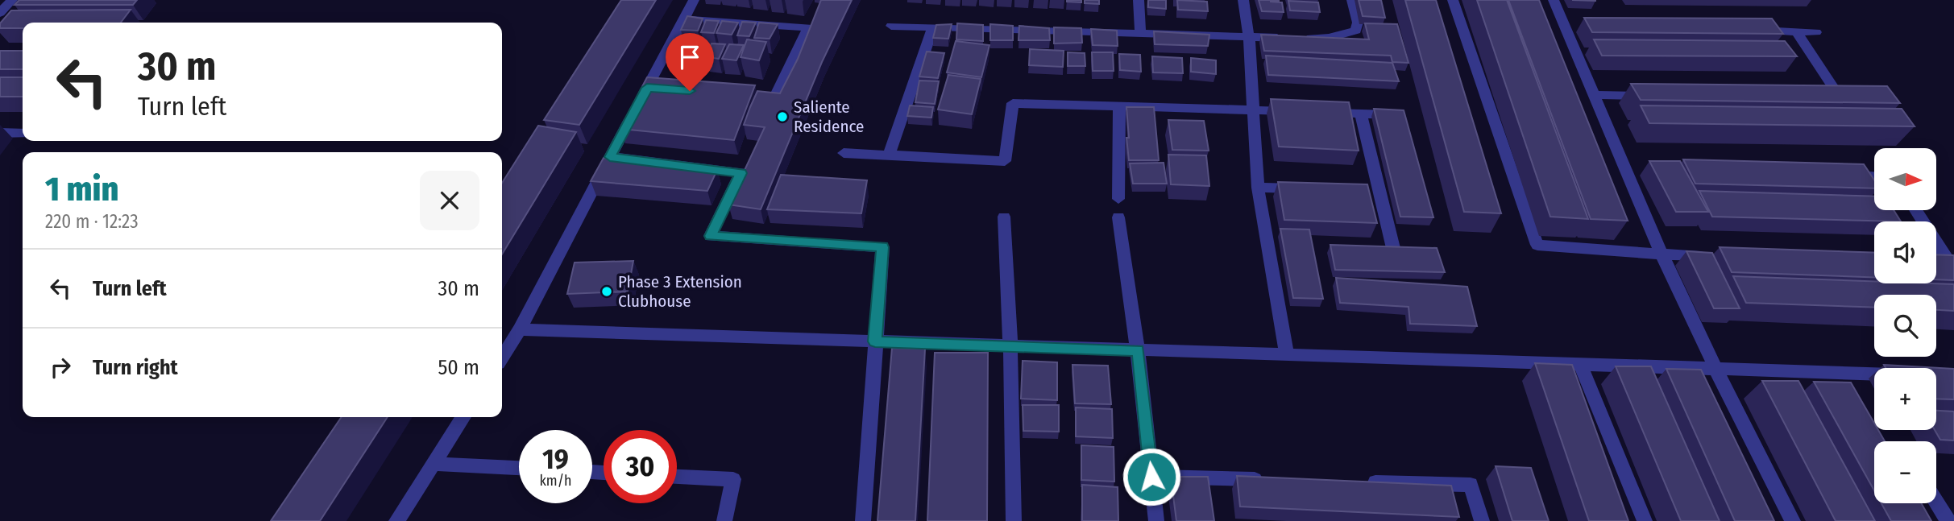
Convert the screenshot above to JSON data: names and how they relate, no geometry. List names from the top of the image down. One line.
{"places":["Saliente Residence","Phase 3 Extension Clubhouse"],"north":"right","page":{"turn":["30 m","Turn left"],"map_buttons":["+","−"],"heading":["1 min","220 m · 12:23"],"list":[{"name":"Turn left","value":"30 m"},{"name":"Turn right","value":"50 m"}],"speed":"19 km/h","limit":"30"}}
